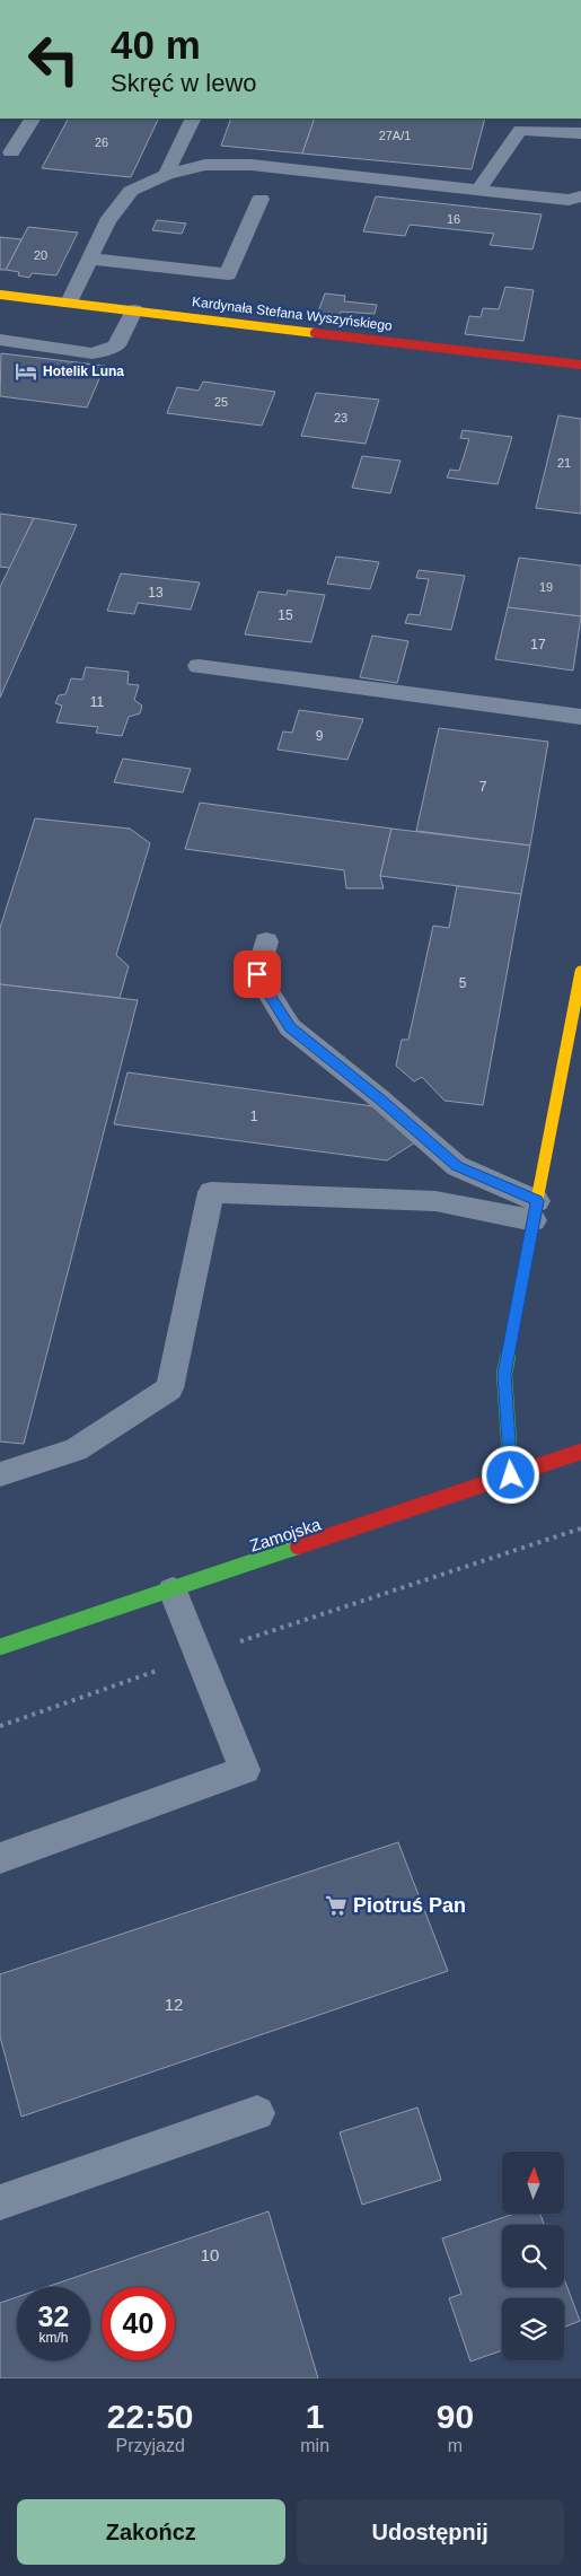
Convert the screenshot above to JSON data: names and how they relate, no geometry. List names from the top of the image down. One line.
{"streets":{"street":["Kardynała Stefana Wyszyńskiego","Zamojska"]},"places":{"hotel":["Hotelik Luna"],"supermarket":["Piotruś Pan"]},"house_numbers":["27A/1","26","16","20","25","23","21","19","13","15","17","11","9","7","5","1","12","10"],"north":"top","page":{"turn":["40 m","Skręć w lewo"],"speed":"32 km/h","limit":"40","eta":["22:50","Przyjazd","1","min","90","m"],"buttons":["Zakończ","Udostępnij"]}}
